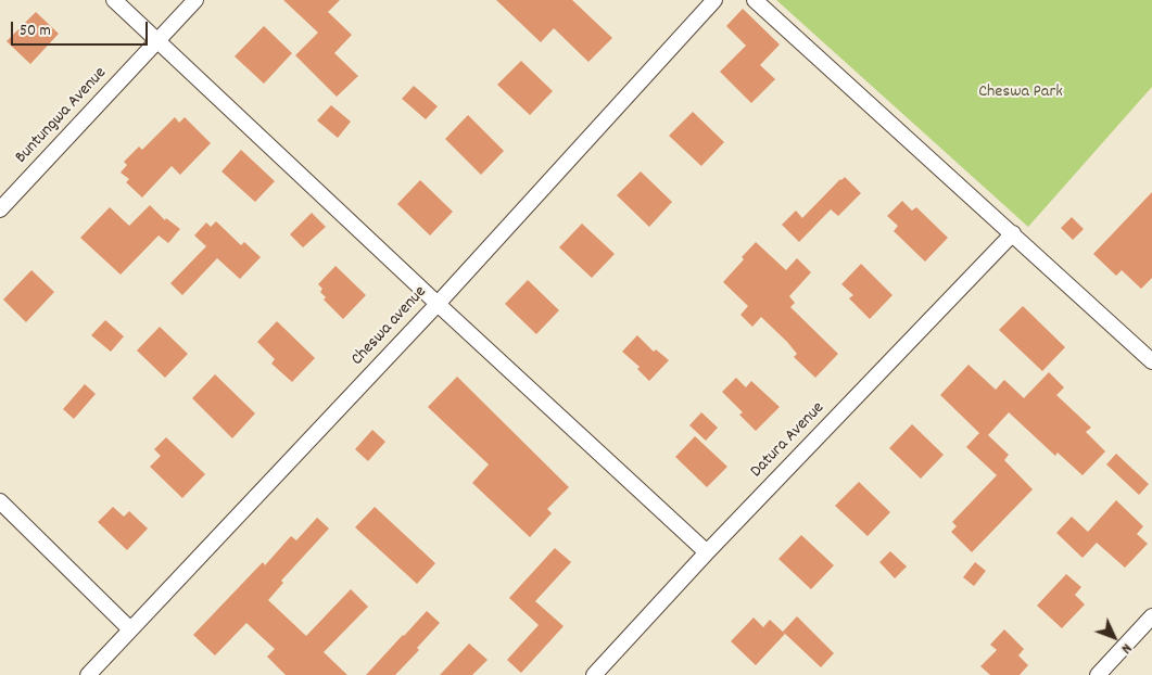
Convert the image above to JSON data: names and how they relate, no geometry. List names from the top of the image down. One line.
{"streets":{"street":["Buntungwa Avenue","Cheswa avenue","Datura Avenue"]},"parks":["Cheswa Park"],"scale_bar":"50 m","north":"bottom right"}
